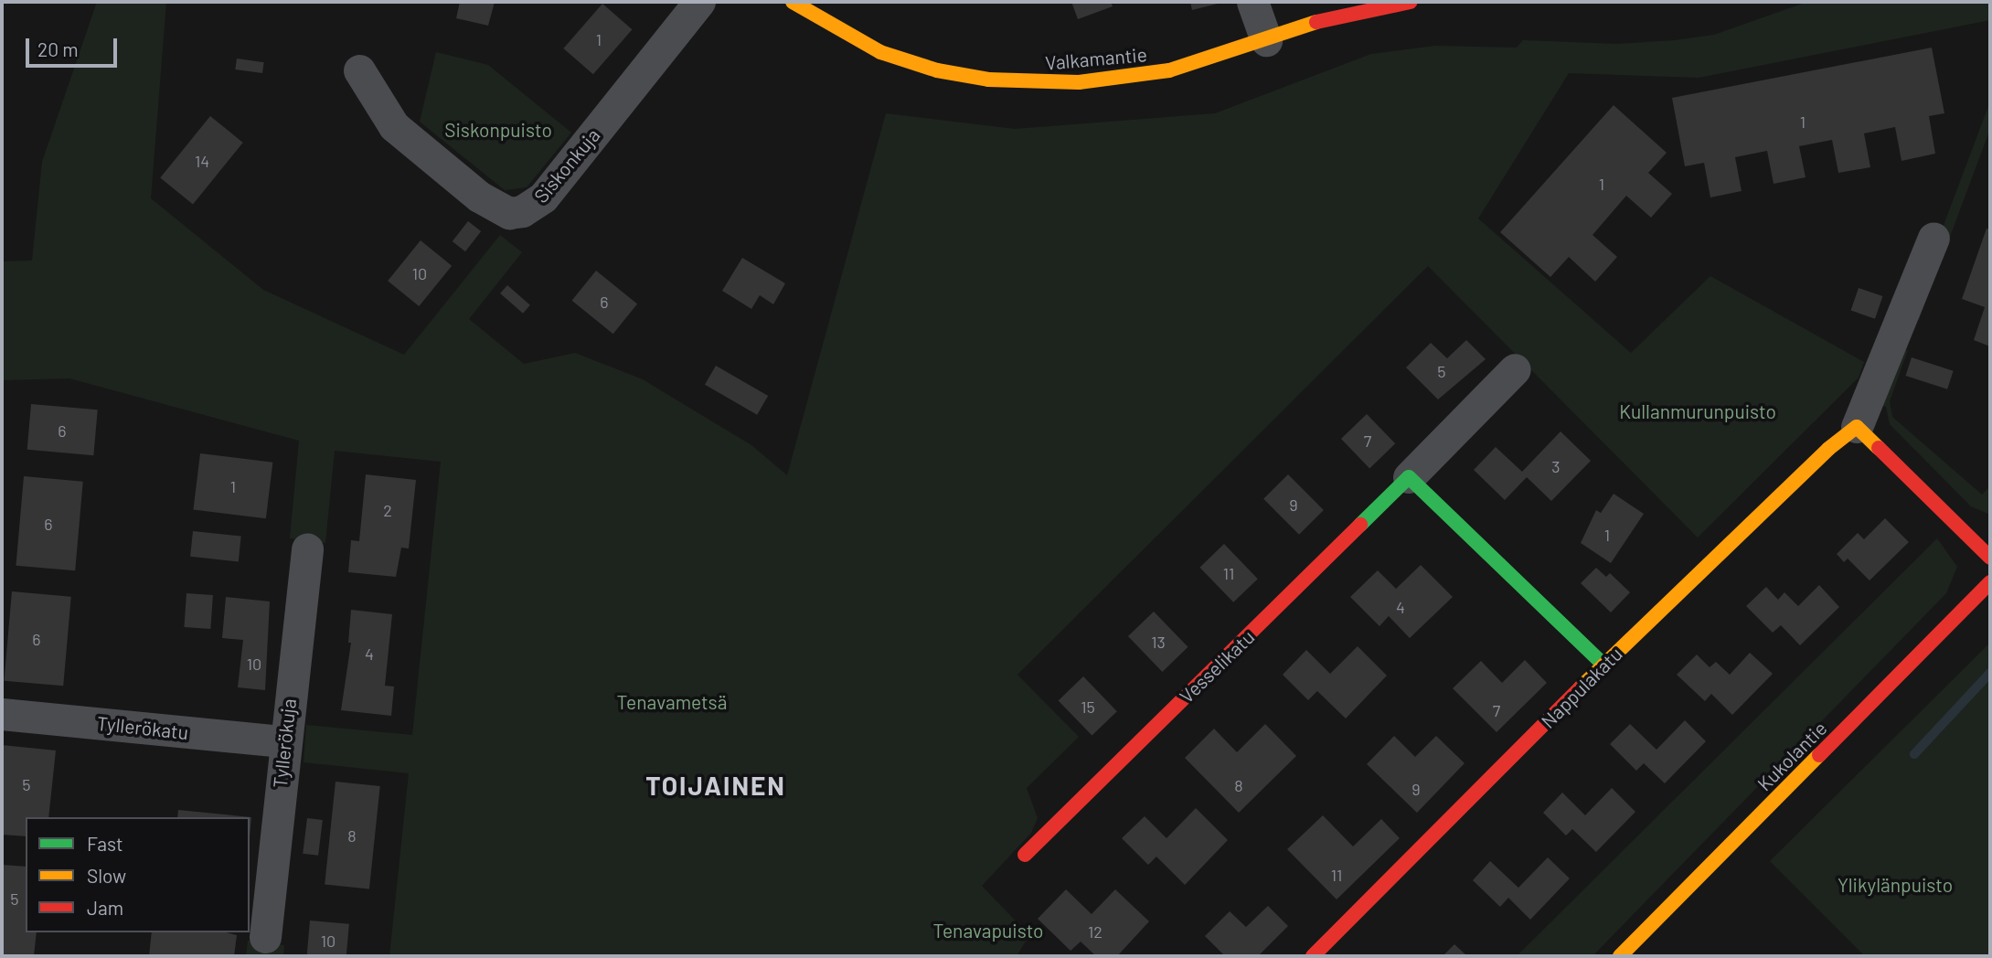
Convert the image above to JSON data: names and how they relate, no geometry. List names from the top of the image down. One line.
{"streets":{"street":["Valkamantie","Siskonkuja","Vesselikatu","Nappulakatu","Tyllerökatu","Tyllerökuja","Kukolantie"]},"crossings":[["Tyllerökatu","Tyllerökuja"]],"districts":["TOIJAINEN"],"parks":["Siskonpuisto","Kullanmurunpuisto","Tenavametsä","Ylikylänpuisto","Tenavapuisto"],"house_numbers":["1","1","14","1","10","6","5","6","7","3","1","9","2","6","1","11","4","6","13","4","10","15","7","5","8","9","8","11","5","12","10"],"legend":["Fast","Slow","Jam"],"scale_bar":"20 m"}
